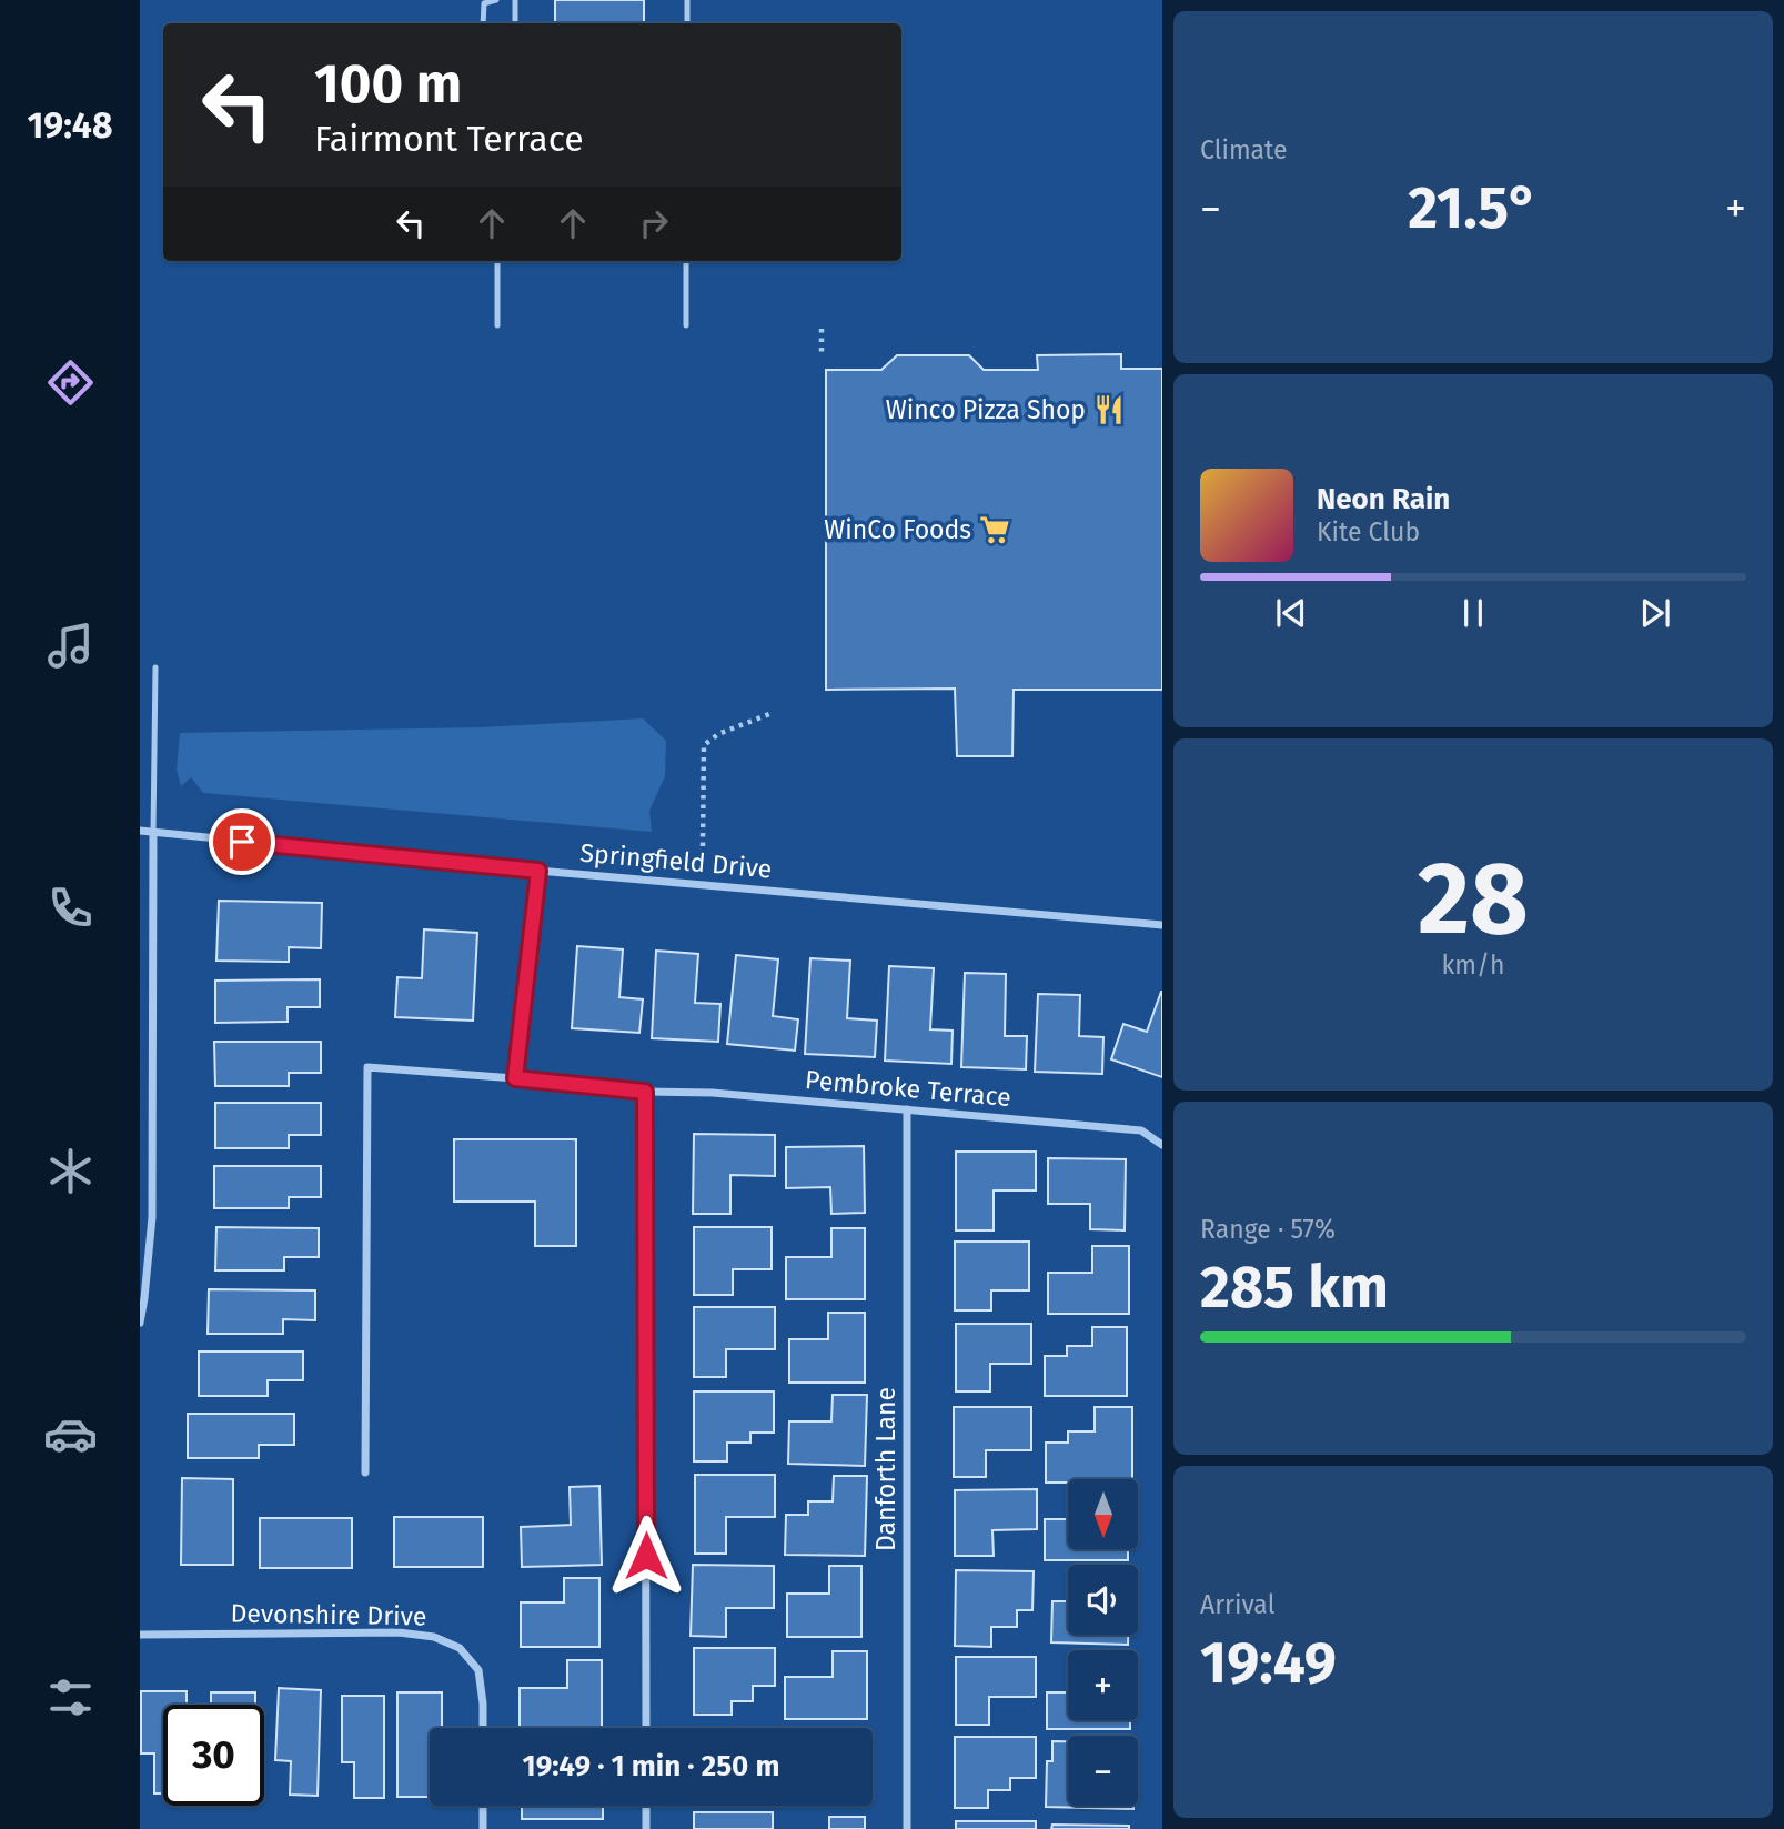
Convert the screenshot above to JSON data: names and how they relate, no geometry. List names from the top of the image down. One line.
{"streets":{"street":["Springfield Drive","Pembroke Terrace","Danforth Lane","Devonshire Drive"]},"crossings":[["Pembroke Terrace","Danforth Lane"]],"places":{"restaurant":["Winco Pizza Shop"],"supermarket":["WinCo Foods"]},"north":"bottom","page":{"tabs":"19:48","tile":["Climate",["28","km/h"],["Range · 57%","285 km"],["Arrival","19:49"]],"turn":["100 m","Fairmont Terrace"],"heat":["−","21.5°","+"],"song":["Neon Rain","Kite Club"],"map_buttons":["+","−"],"limit":"30","trip":"19:49 · 1 min · 250 m"}}
